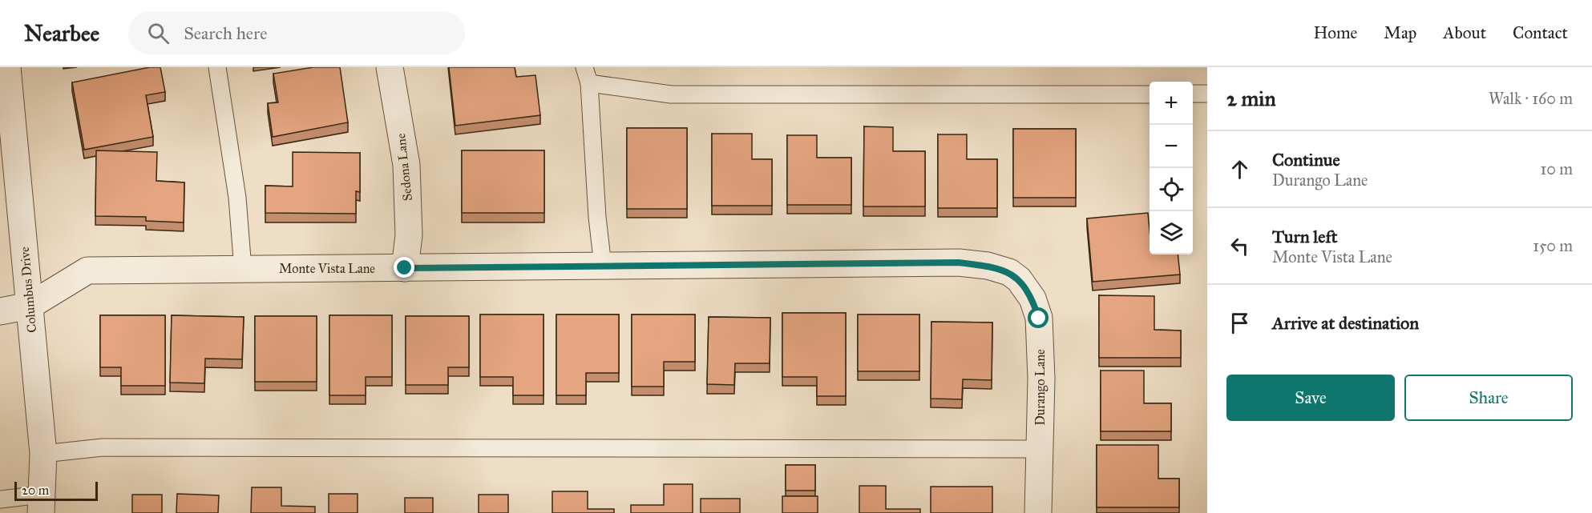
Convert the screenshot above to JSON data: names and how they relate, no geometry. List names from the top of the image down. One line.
{"streets":{"street":["Sedona Lane","Monte Vista Lane","Columbus Drive","Durango Lane"]},"crossings":[["Sedona Lane","Monte Vista Lane"],["Monte Vista Lane","Columbus Drive"],["Monte Vista Lane","Durango Lane"]],"scale_bar":"20 m","page":{"header":"Nearbee","search":"Search here","nav":["Home","Map","About","Contact"],"heading":["2 min","Walk · 160 m"],"map_buttons":["+","−"],"list":[["Continue","Durango Lane","10 m"],["Turn left","Monte Vista Lane","150 m"],"Arrive at destination"],"buttons":["Save","Share"],"scale":"20 m"}}
